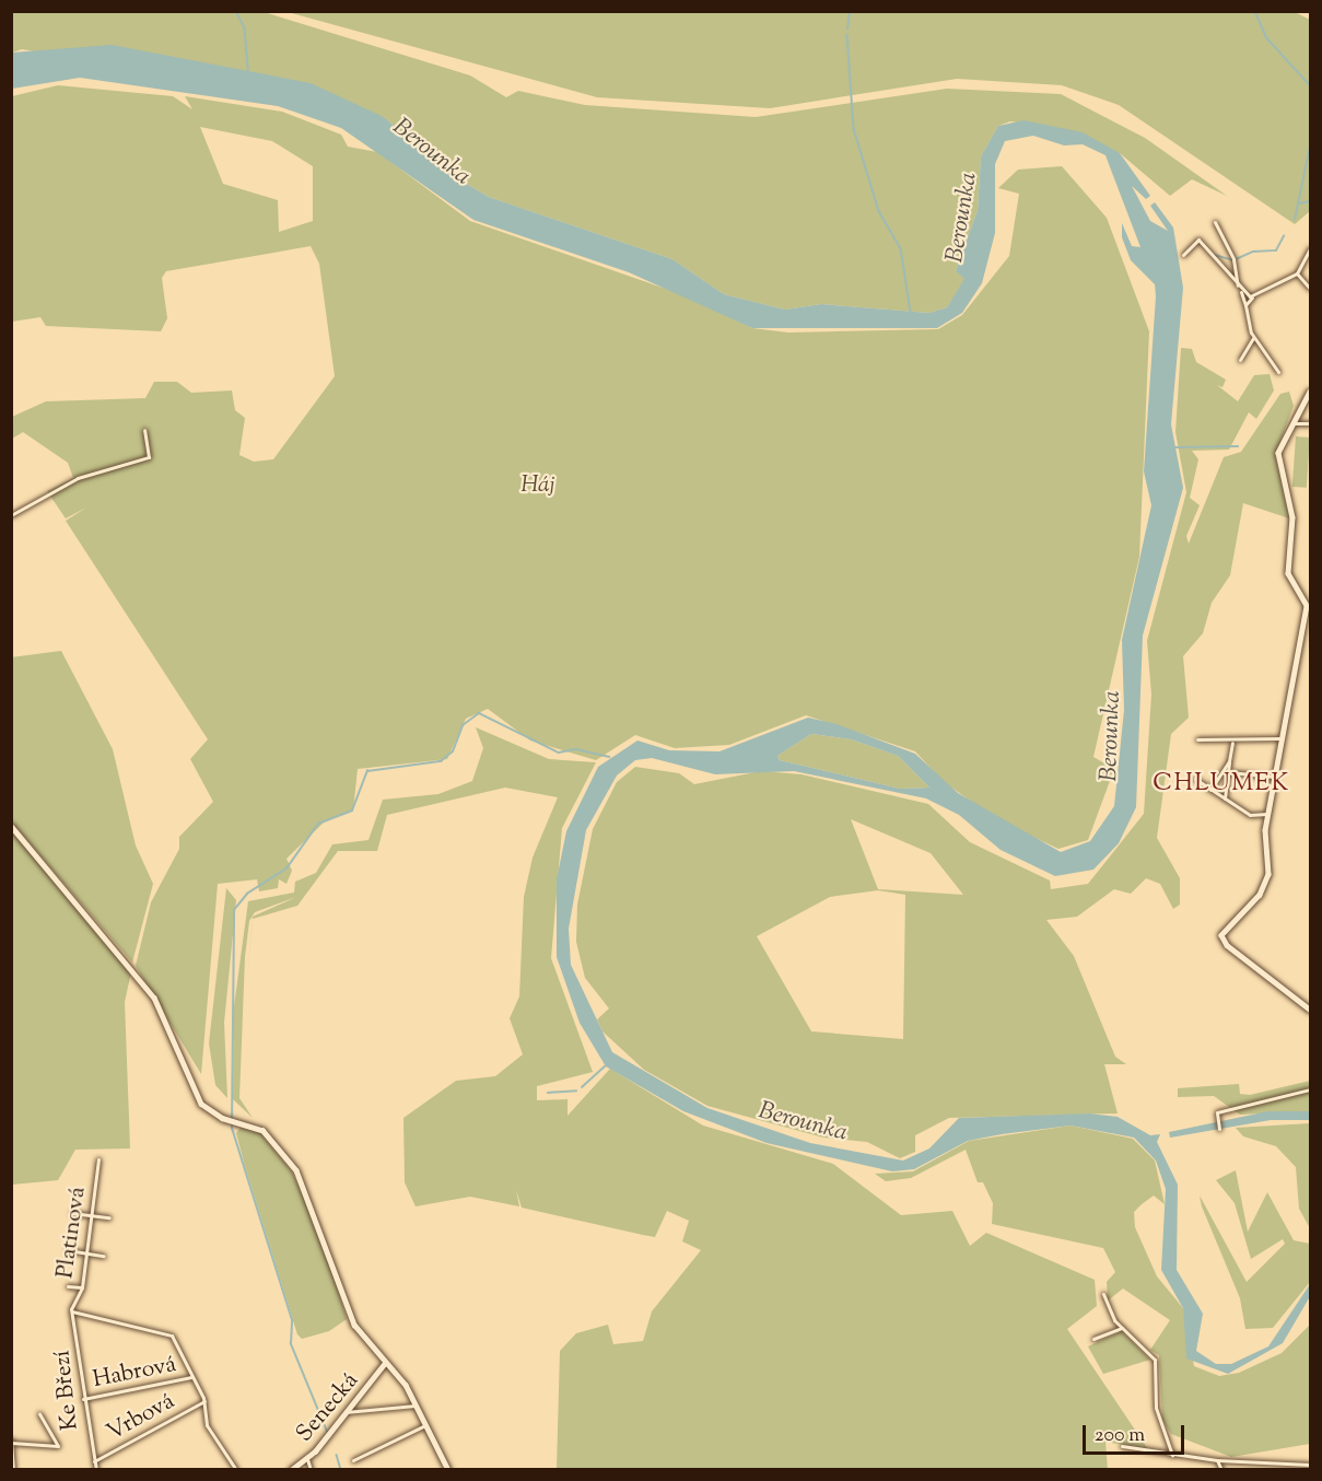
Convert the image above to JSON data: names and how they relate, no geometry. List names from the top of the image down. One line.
{"streets":{"street":["Platinová","Habrová","Ke Březí","Senecká","Vrbová"]},"crossings":[["Platinová","Ke Březí"],["Habrová","Ke Březí"],["Ke Březí","Vrbová"]],"districts":["CHLUMEK"],"water":["Berounka"],"parks":["Háj"],"scale_bar":"200 m"}
